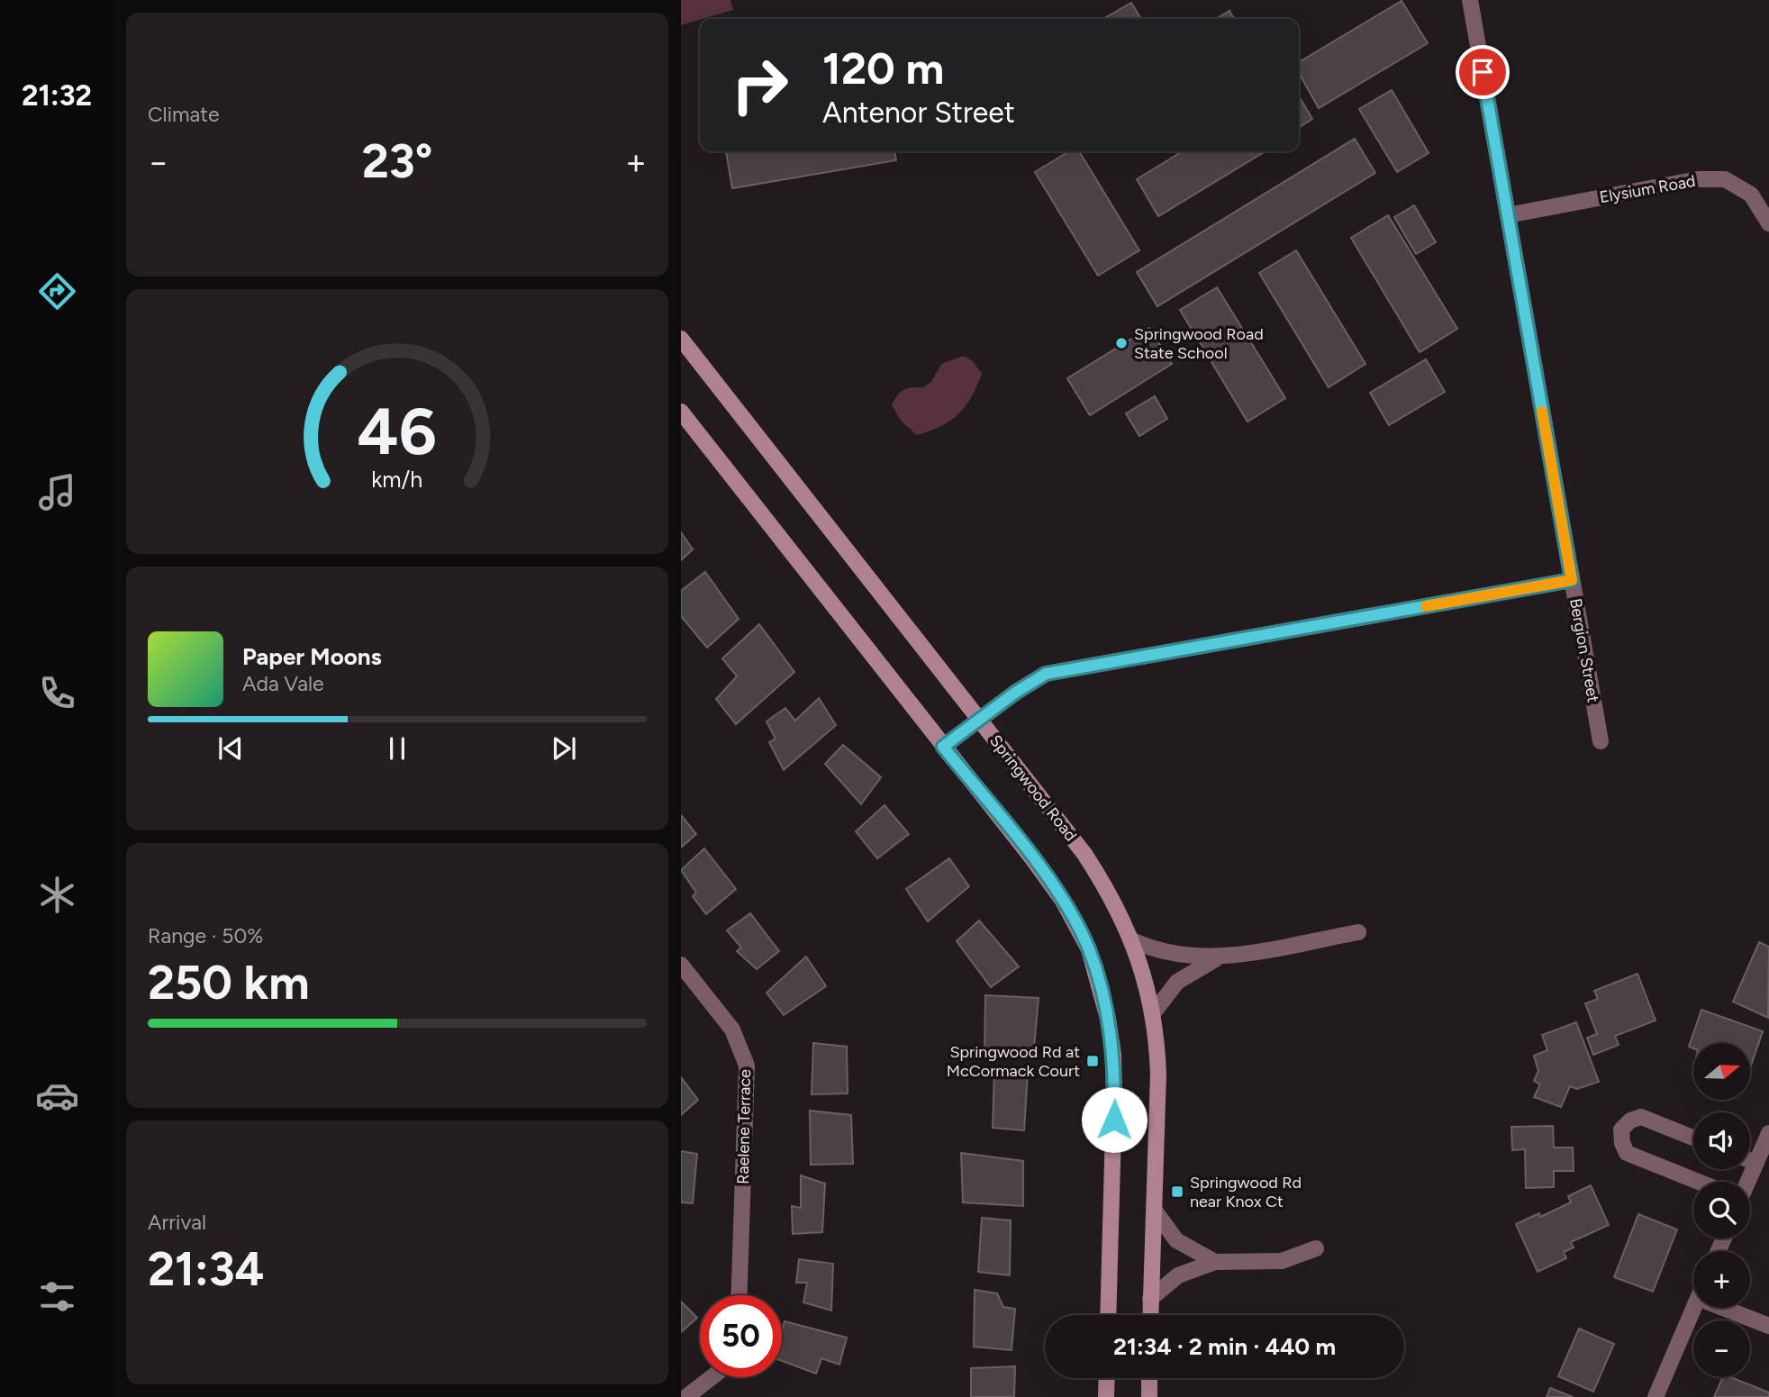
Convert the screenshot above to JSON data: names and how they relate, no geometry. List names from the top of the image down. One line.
{"streets":{"main road":["Springwood Road"],"street":["Elysium Road","Bergion Street","Raelene Terrace"]},"crossings":[["Elysium Road","Bergion Street"]],"places":{"other":["Springwood Road State School"],"transit":["Springwood Rd at McCormack Court","Springwood Rd near Knox Ct"]},"north":"right","page":{"tabs":"21:32","tile":["Climate",["Range · 50%","250 km"],["Arrival","21:34"]],"turn":["120 m","Antenor Street"],"heat":["−","23°","+"],"song":["Paper Moons","Ada Vale"],"map_buttons":["+","−"],"limit":"50","trip":"21:34 · 2 min · 440 m","gauge":["46","km/h"]}}
